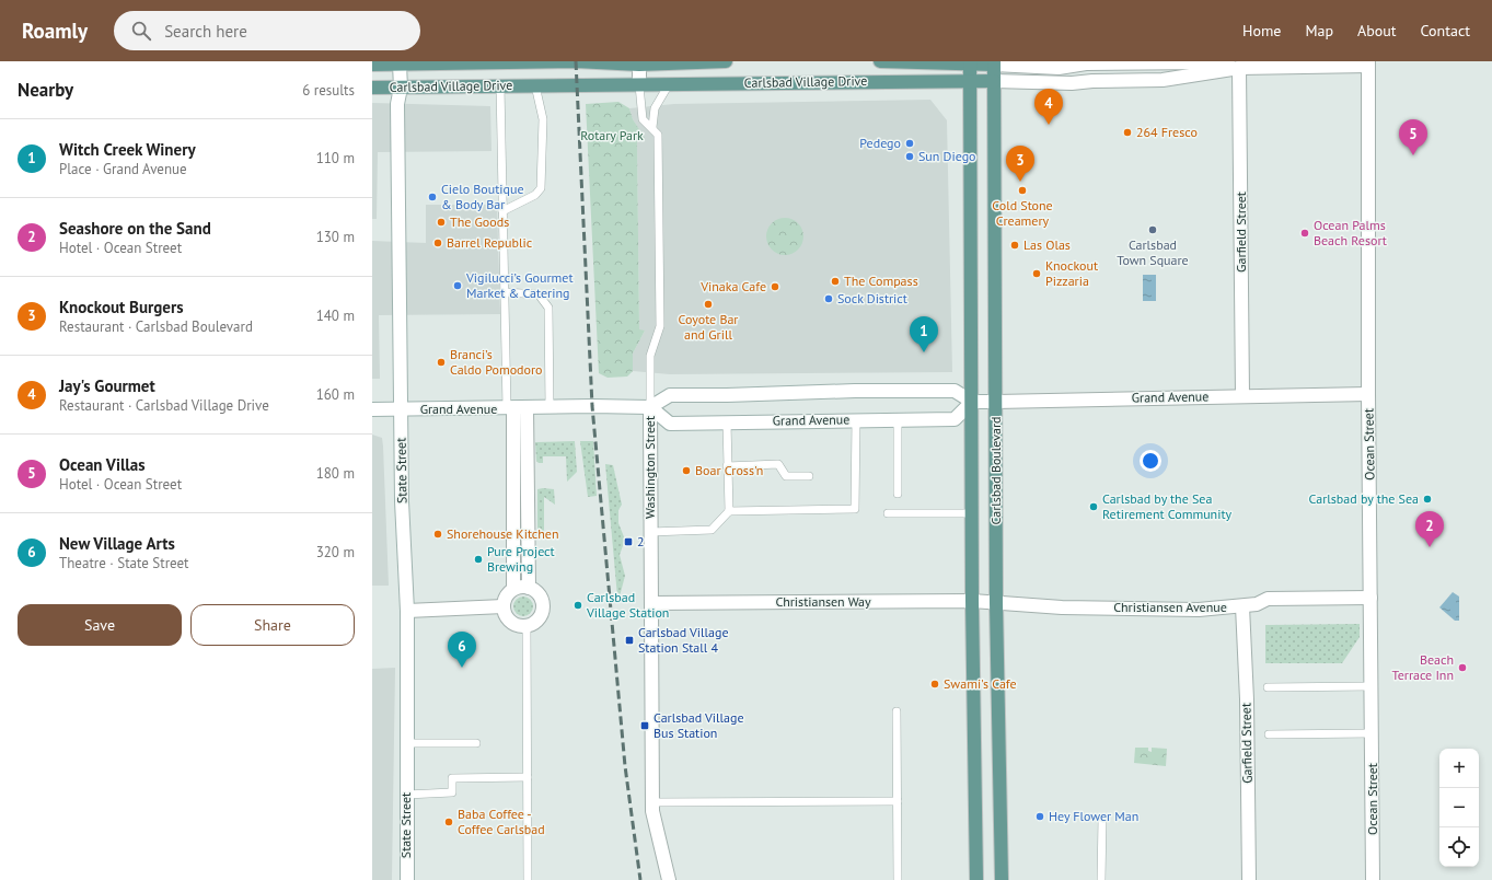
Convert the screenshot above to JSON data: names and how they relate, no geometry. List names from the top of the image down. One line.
{"streets":{"main road":["Carlsbad Village Drive","Carlsbad Boulevard"],"street":["Garfield Street","Grand Avenue","Ocean Street","Washington Street","State Street","Christiansen Way","Christiansen Avenue"]},"crossings":[["Carlsbad Village Drive","Garfield Street"],["Carlsbad Village Drive","Ocean Street"],["Carlsbad Village Drive","Washington Street"],["Carlsbad Village Drive","State Street"],["Carlsbad Village Drive","Carlsbad Boulevard"],["Garfield Street","Grand Avenue"],["Garfield Street","Christiansen Avenue"],["Grand Avenue","Ocean Street"],["Grand Avenue","Washington Street"],["Grand Avenue","State Street"],["Grand Avenue","Carlsbad Boulevard"],["Ocean Street","Christiansen Avenue"],["Washington Street","Christiansen Way"],["Carlsbad Boulevard","Christiansen Way"],["Carlsbad Boulevard","Christiansen Avenue"],["Christiansen Way","Christiansen Avenue"]],"parks":["Rotary Park"],"places":{"other":["264 Fresco","Pedego","Sun Diego","Cold Stone Creamery","Cielo Boutique & Body Bar","The Goods","Carlsbad Town Square","Ocean Palms Beach Resort","Barrel Republic","Las Olas","Knockout Pizzaria","The Compass","Vigilucci’s Gourmet Market & Catering","Vinaka Cafe","Sock District","Coyote Bar and Grill","Branci’s Caldo Pomodoro","Boar Cross'n","Carlsbad by the Sea","Carlsbad by the Sea Retirement Community","Shorehouse Kitchen","Pure Project Brewing","Carlsbad Village Station","Beach Terrace Inn","Swami's Cafe","Hey Flower Man","Baba Coffee - Coffee Carlsbad"],"transit":["2","Carlsbad Village Station Stall 4","Carlsbad Village Bus Station"]},"page":{"header":"Roamly","search":"Search here","nav":["Home","Map","About","Contact"],"heading":["Nearby","6 results"],"pins":["4","5","3","1","2","6"],"list":[{"mark":"1","name":"Witch Creek Winery","note":"Place · Grand Avenue","value":"110 m"},{"mark":"2","name":"Seashore on the Sand","note":"Hotel · Ocean Street","value":"130 m"},{"mark":"3","name":"Knockout Burgers","note":"Restaurant · Carlsbad Boulevard","value":"140 m"},{"mark":"4","name":"Jay's Gourmet","note":"Restaurant · Carlsbad Village Drive","value":"160 m"},{"mark":"5","name":"Ocean Villas","note":"Hotel · Ocean Street","value":"180 m"},{"mark":"6","name":"New Village Arts","note":"Theatre · State Street","value":"320 m"}],"buttons":["Save","Share"],"map_buttons":["+","−"]}}
